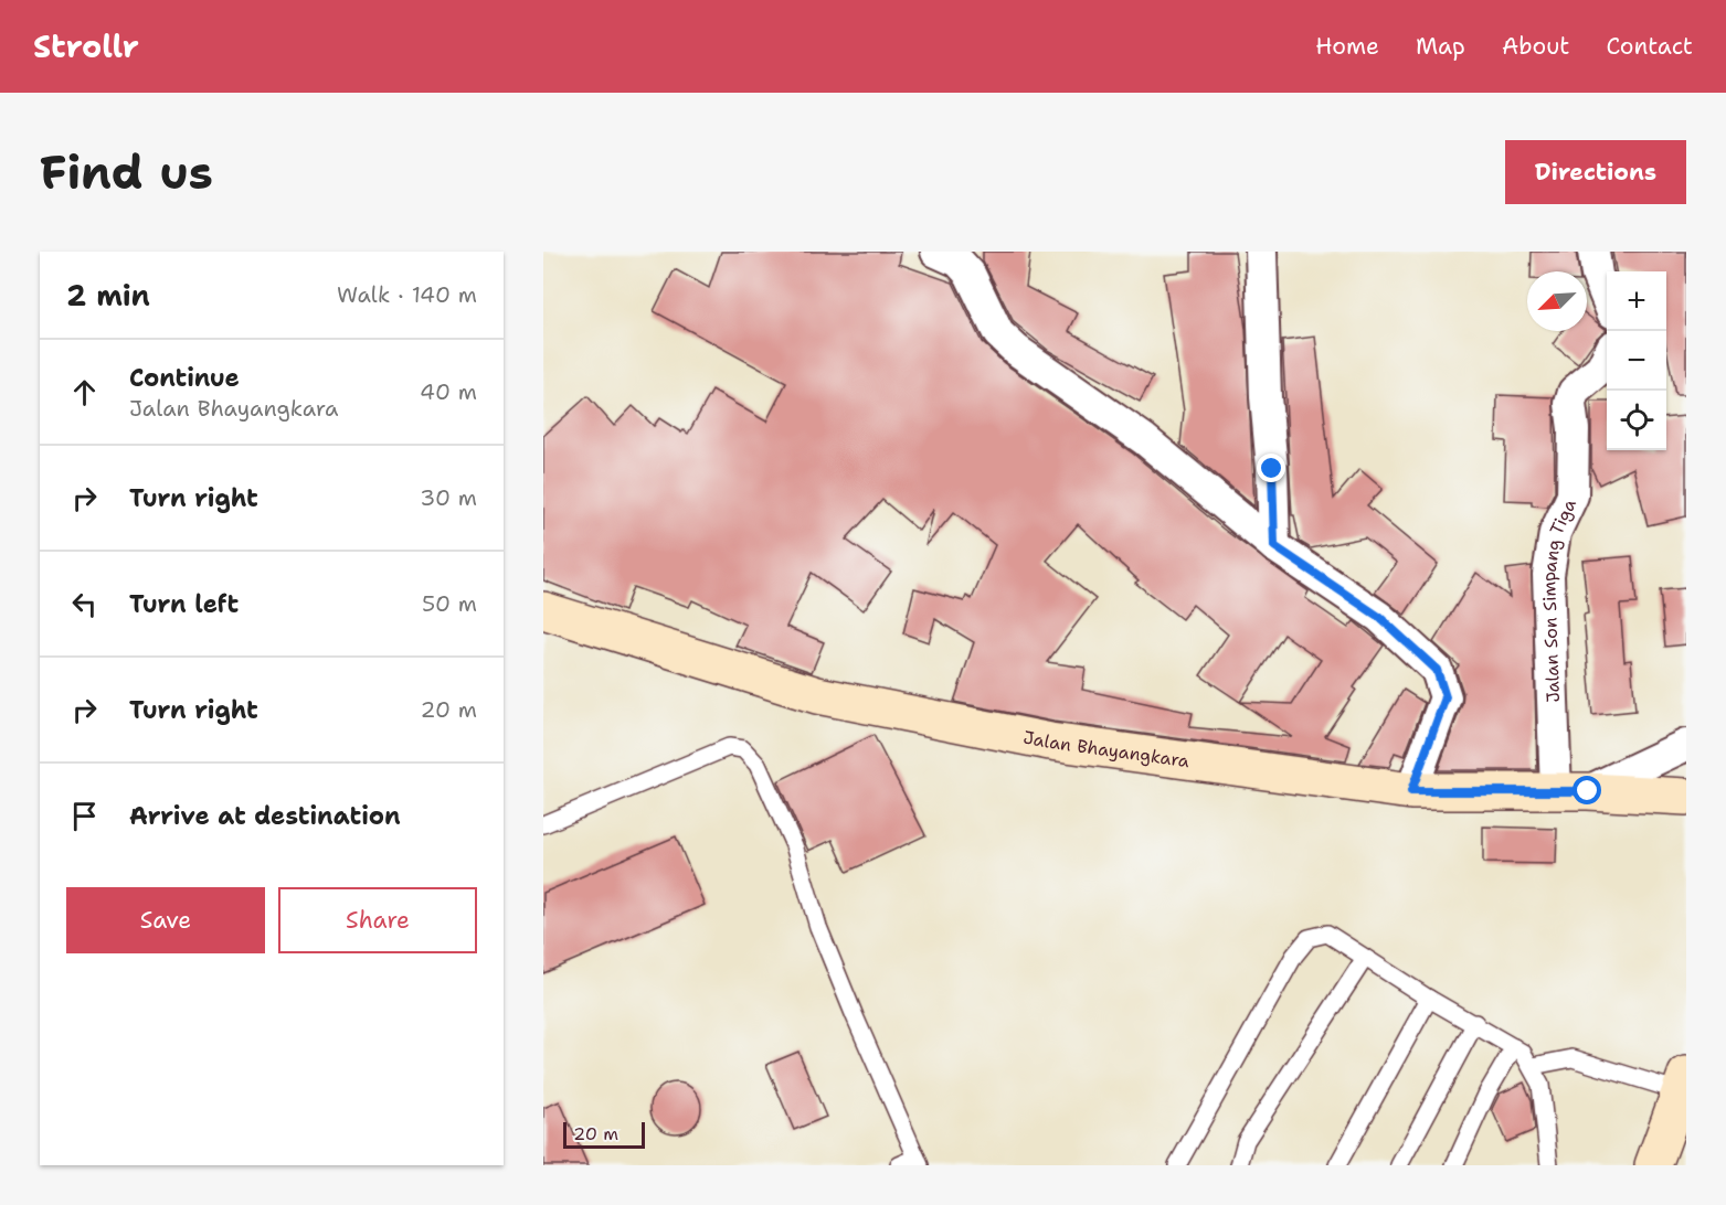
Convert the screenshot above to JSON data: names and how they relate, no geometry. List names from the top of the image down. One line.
{"streets":{"street":["Jalan Son Simpang Tiga","Jalan Bhayangkara"]},"crossings":[["Jalan Son Simpang Tiga","Jalan Bhayangkara"]],"scale_bar":"20 m","north":"bottom left","page":{"header":"Strollr","nav":["Home","Map","About","Contact"],"buttons":["Directions",["Save","Share"]],"title":"Find us","heading":["2 min","Walk · 140 m"],"map_buttons":["+","−"],"list":[["Continue","Jalan Bhayangkara","40 m"],["Turn right","30 m"],["Turn left","50 m"],["Turn right","20 m"],"Arrive at destination"],"scale":"20 m"}}
